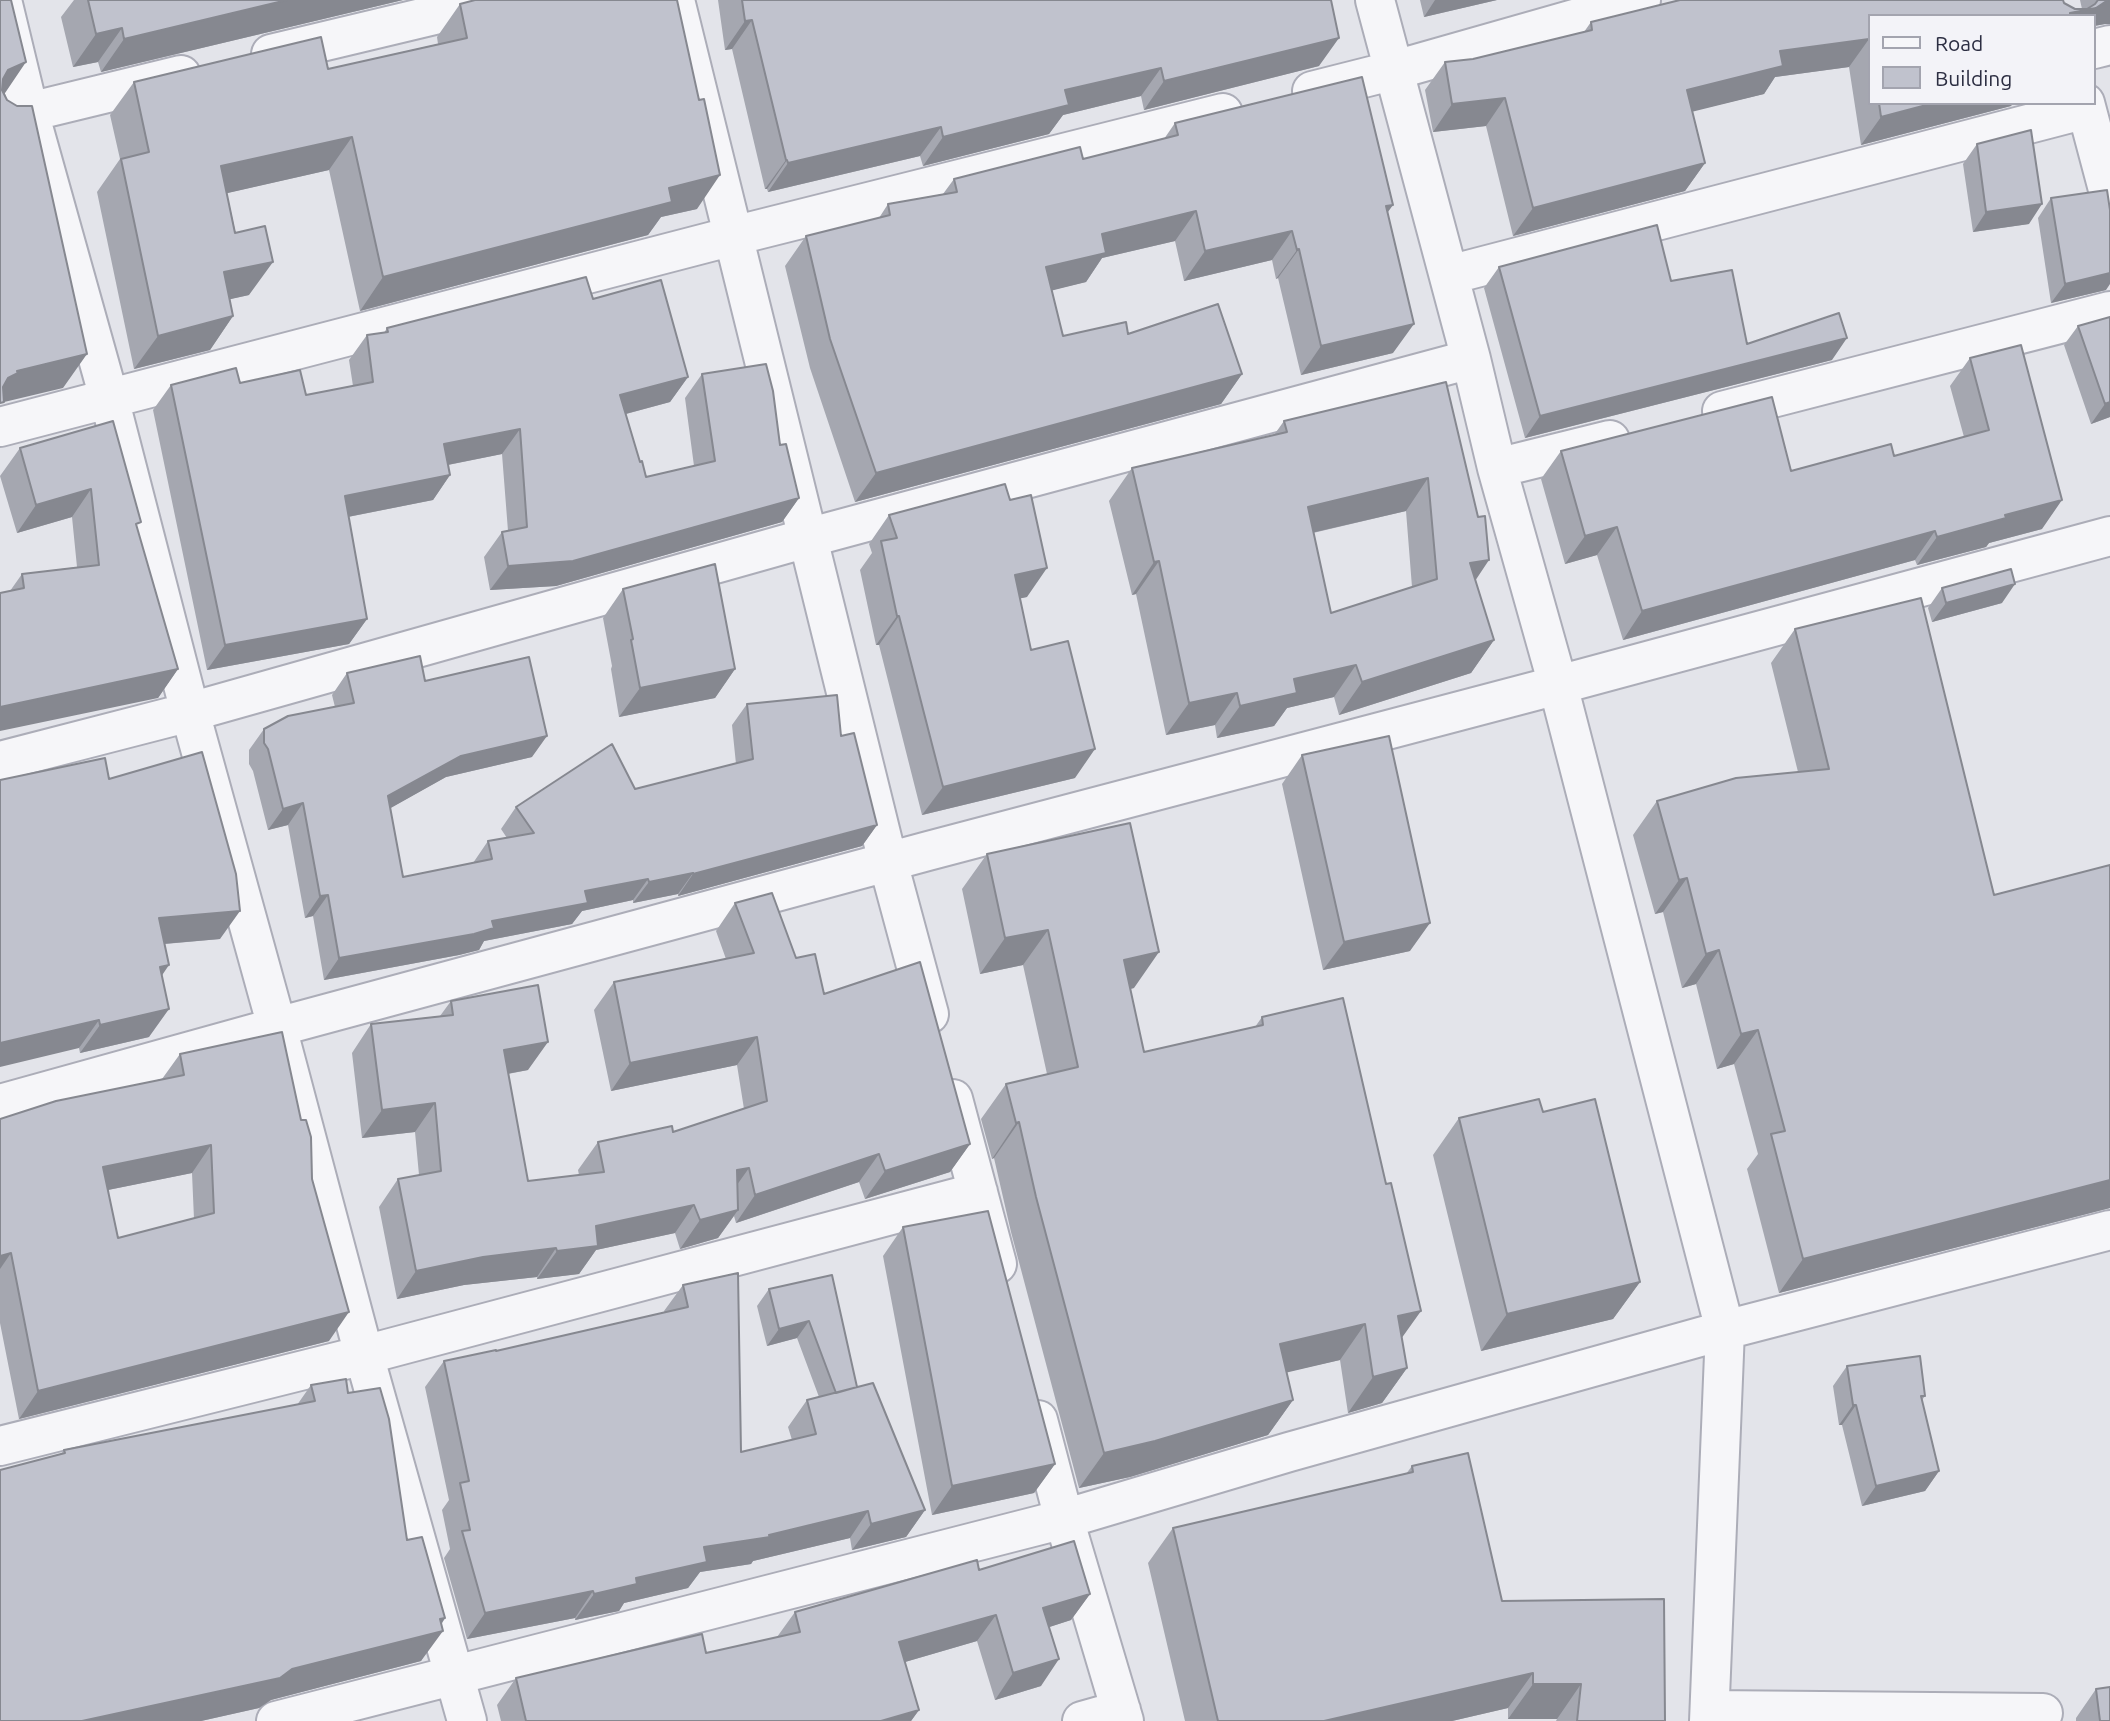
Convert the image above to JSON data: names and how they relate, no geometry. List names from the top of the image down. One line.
{"legend":["Road","Building"]}
